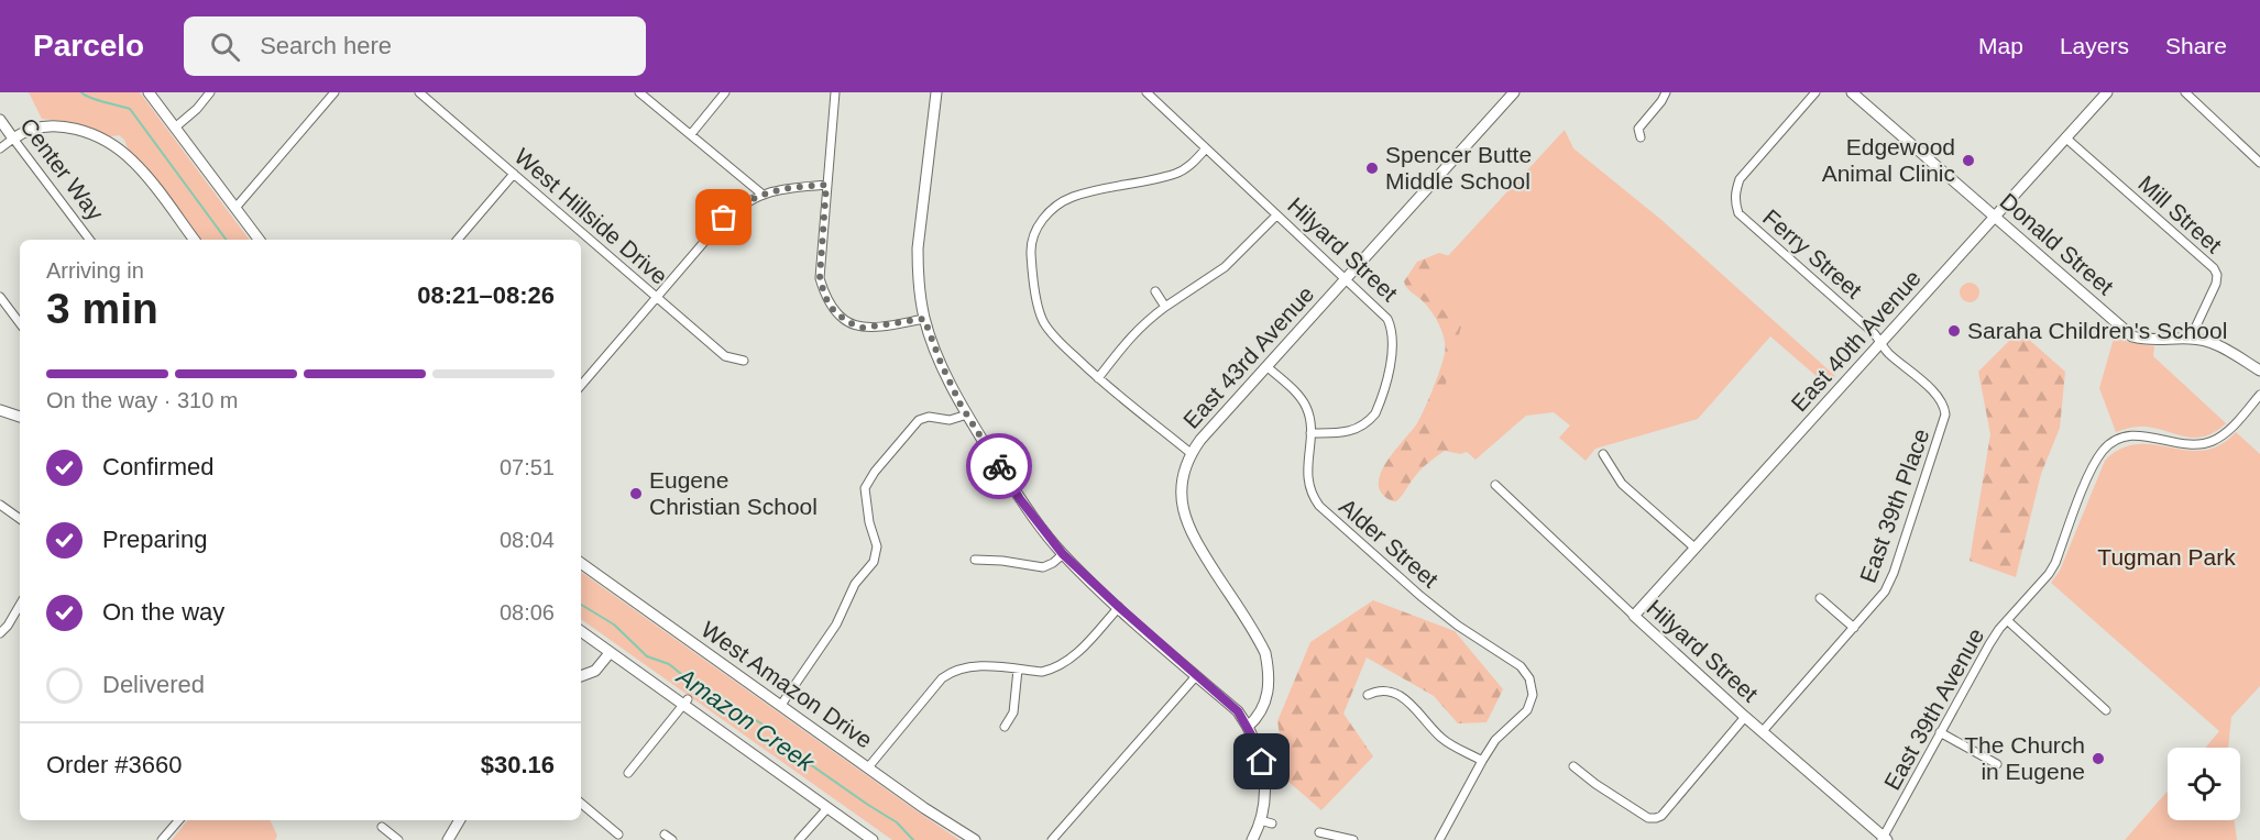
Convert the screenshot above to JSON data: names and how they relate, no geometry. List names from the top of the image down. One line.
{"streets":{"street":["Center Way","Mill Street","West Hillside Drive","Donald Street","Hilyard Street","Ferry Street","East 40th Avenue","East 43rd Avenue","East 39th Place","Alder Street","West Amazon Drive","East 39th Avenue"]},"crossings":[["Mill Street","Donald Street"],["Mill Street","East 40th Avenue"],["Donald Street","East 40th Avenue"],["Hilyard Street","East 40th Avenue"],["Hilyard Street","East 43rd Avenue"],["Hilyard Street","East 39th Place"],["Hilyard Street","Alder Street"],["Hilyard Street","East 39th Avenue"],["Ferry Street","East 40th Avenue"],["Ferry Street","East 39th Place"],["East 43rd Avenue","Alder Street"]],"water":["Amazon Creek"],"parks":["Tugman Park"],"places":["Edgewood Animal Clinic","Spencer Butte Middle School","Saraha Children's School","Eugene Christian School","The Church in Eugene"],"page":{"header":"Parcelo","search":"Search here","nav":["Map","Layers","Share"],"heading":["3 min","Arriving in","08:21–08:26"],"panel":["Order #3660","$30.16"],"bar":"On the way · 310 m","list":[["Confirmed","07:51"],["Preparing","08:04"],["On the way","08:06"],"Delivered"]}}
